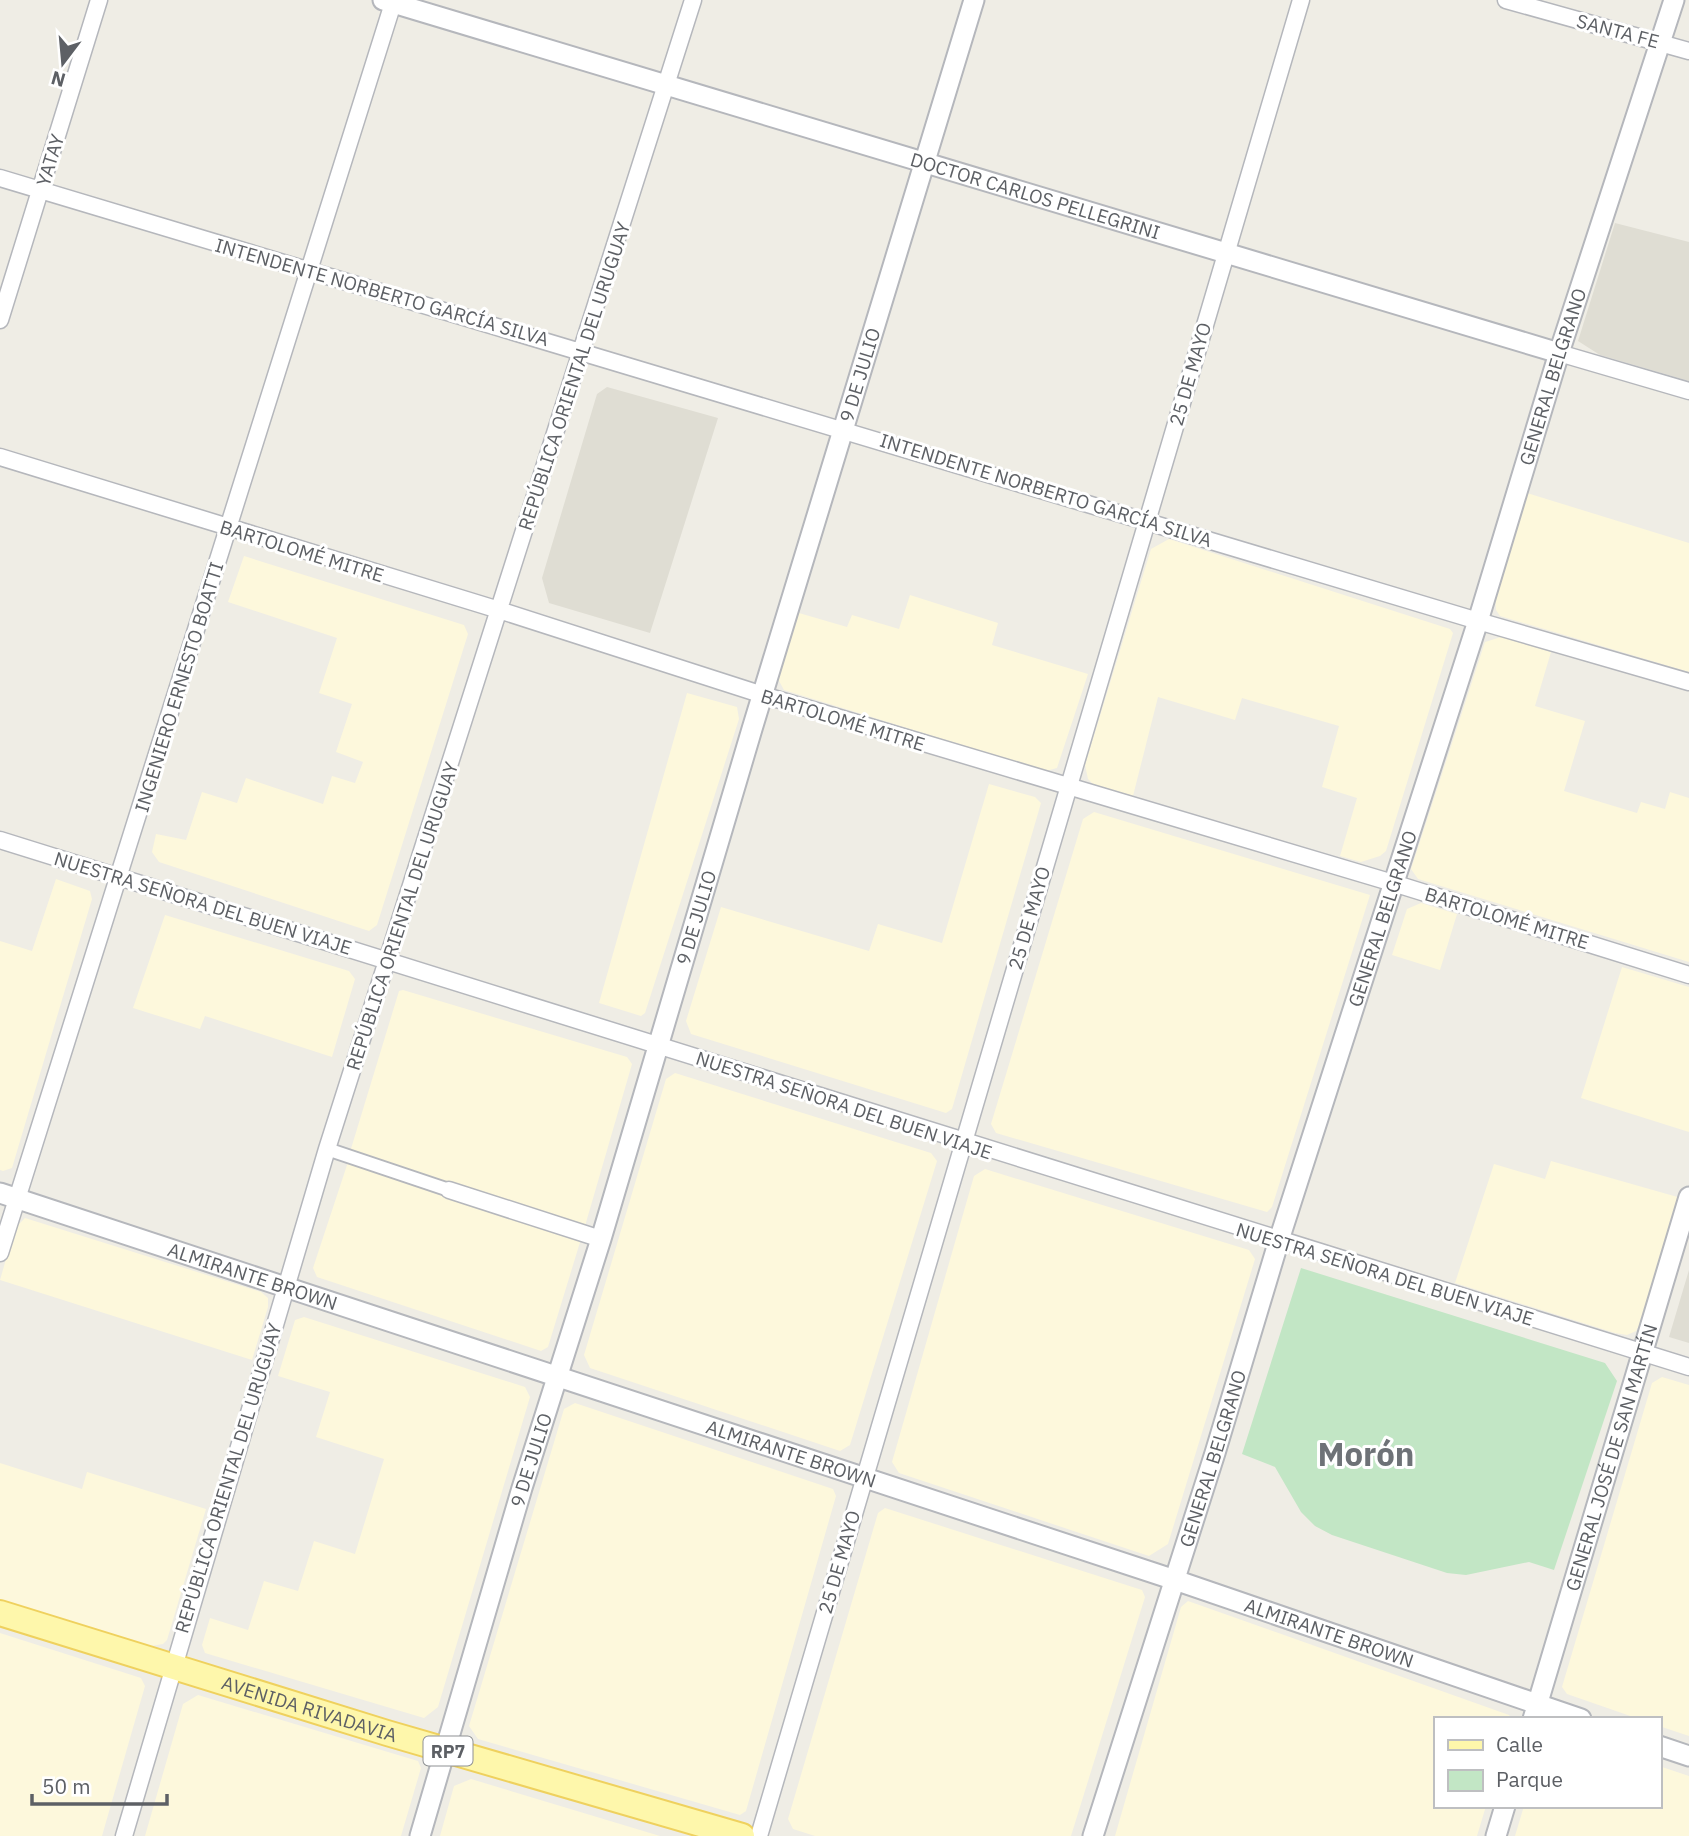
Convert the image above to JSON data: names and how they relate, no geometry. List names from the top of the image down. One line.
{"streets":{"main road":["AVENIDA RIVADAVIA","RP7"],"street":["SANTA FE","YATAY","DOCTOR CARLOS PELLEGRINI","INTENDENTE NORBERTO GARCÍA SILVA","25 DE MAYO","9 DE JULIO","REPÚBLICA ORIENTAL DEL URUGUAY","GENERAL BELGRANO","BARTOLOMÉ MITRE","INGENIERO ERNESTO BOATTI","NUESTRA SEÑORA DEL BUEN VIAJE","ALMIRANTE BROWN","GENERAL JOSÉ DE SAN MARTÍN"]},"crossings":[["SANTA FE","GENERAL BELGRANO"],["YATAY","INTENDENTE NORBERTO GARCÍA SILVA"],["DOCTOR CARLOS PELLEGRINI","25 DE MAYO"],["DOCTOR CARLOS PELLEGRINI","9 DE JULIO"],["DOCTOR CARLOS PELLEGRINI","REPÚBLICA ORIENTAL DEL URUGUAY"],["DOCTOR CARLOS PELLEGRINI","GENERAL BELGRANO"],["DOCTOR CARLOS PELLEGRINI","INGENIERO ERNESTO BOATTI"],["INTENDENTE NORBERTO GARCÍA SILVA","25 DE MAYO"],["INTENDENTE NORBERTO GARCÍA SILVA","9 DE JULIO"],["INTENDENTE NORBERTO GARCÍA SILVA","REPÚBLICA ORIENTAL DEL URUGUAY"],["INTENDENTE NORBERTO GARCÍA SILVA","GENERAL BELGRANO"],["INTENDENTE NORBERTO GARCÍA SILVA","INGENIERO ERNESTO BOATTI"],["25 DE MAYO","BARTOLOMÉ MITRE"],["25 DE MAYO","NUESTRA SEÑORA DEL BUEN VIAJE"],["25 DE MAYO","ALMIRANTE BROWN"],["9 DE JULIO","BARTOLOMÉ MITRE"],["9 DE JULIO","NUESTRA SEÑORA DEL BUEN VIAJE"],["9 DE JULIO","ALMIRANTE BROWN"],["9 DE JULIO","AVENIDA RIVADAVIA"],["REPÚBLICA ORIENTAL DEL URUGUAY","BARTOLOMÉ MITRE"],["REPÚBLICA ORIENTAL DEL URUGUAY","NUESTRA SEÑORA DEL BUEN VIAJE"],["REPÚBLICA ORIENTAL DEL URUGUAY","ALMIRANTE BROWN"],["REPÚBLICA ORIENTAL DEL URUGUAY","AVENIDA RIVADAVIA"],["GENERAL BELGRANO","BARTOLOMÉ MITRE"],["GENERAL BELGRANO","NUESTRA SEÑORA DEL BUEN VIAJE"],["GENERAL BELGRANO","ALMIRANTE BROWN"],["BARTOLOMÉ MITRE","INGENIERO ERNESTO BOATTI"],["INGENIERO ERNESTO BOATTI","NUESTRA SEÑORA DEL BUEN VIAJE"],["INGENIERO ERNESTO BOATTI","ALMIRANTE BROWN"],["NUESTRA SEÑORA DEL BUEN VIAJE","GENERAL JOSÉ DE SAN MARTÍN"],["ALMIRANTE BROWN","GENERAL JOSÉ DE SAN MARTÍN"]],"districts":["Morón"],"legend":["Calle","Parque"],"scale_bar":"50 m","north":"bottom"}
